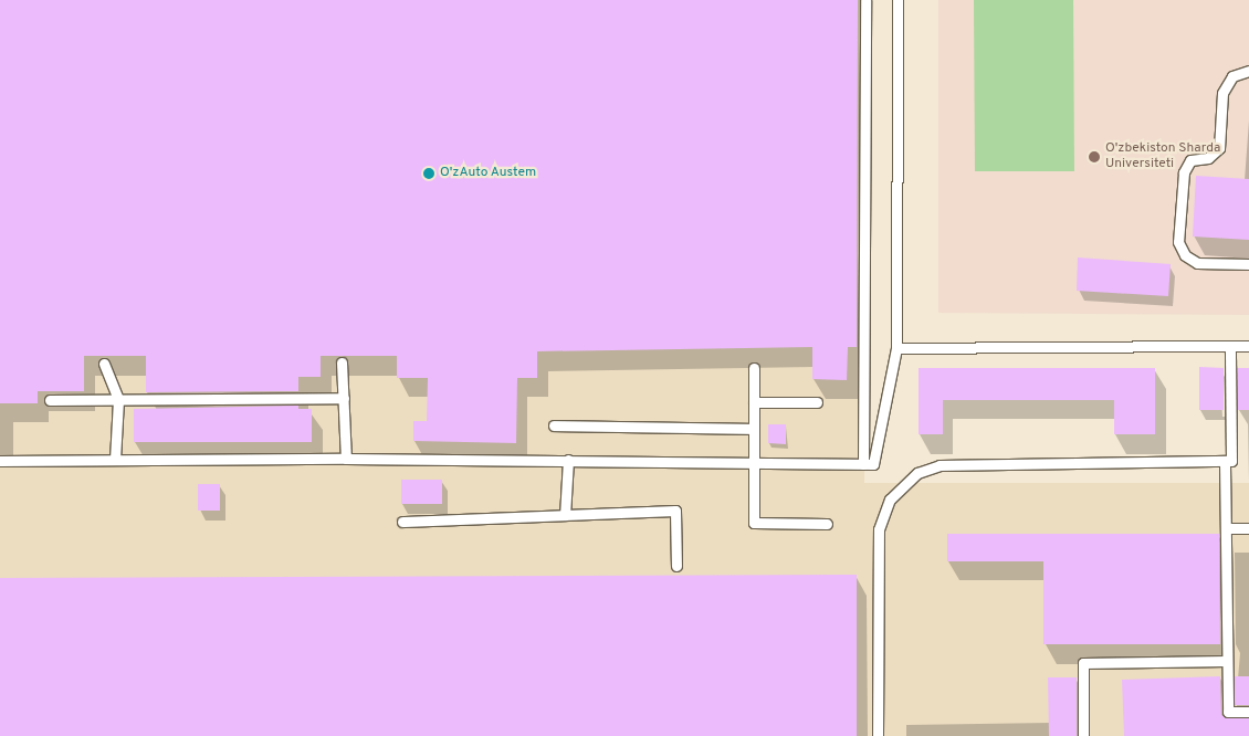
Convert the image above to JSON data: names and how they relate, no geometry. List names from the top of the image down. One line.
{"places":["O'zbekiston Sharda Universiteti","O'zAuto Austem"]}
